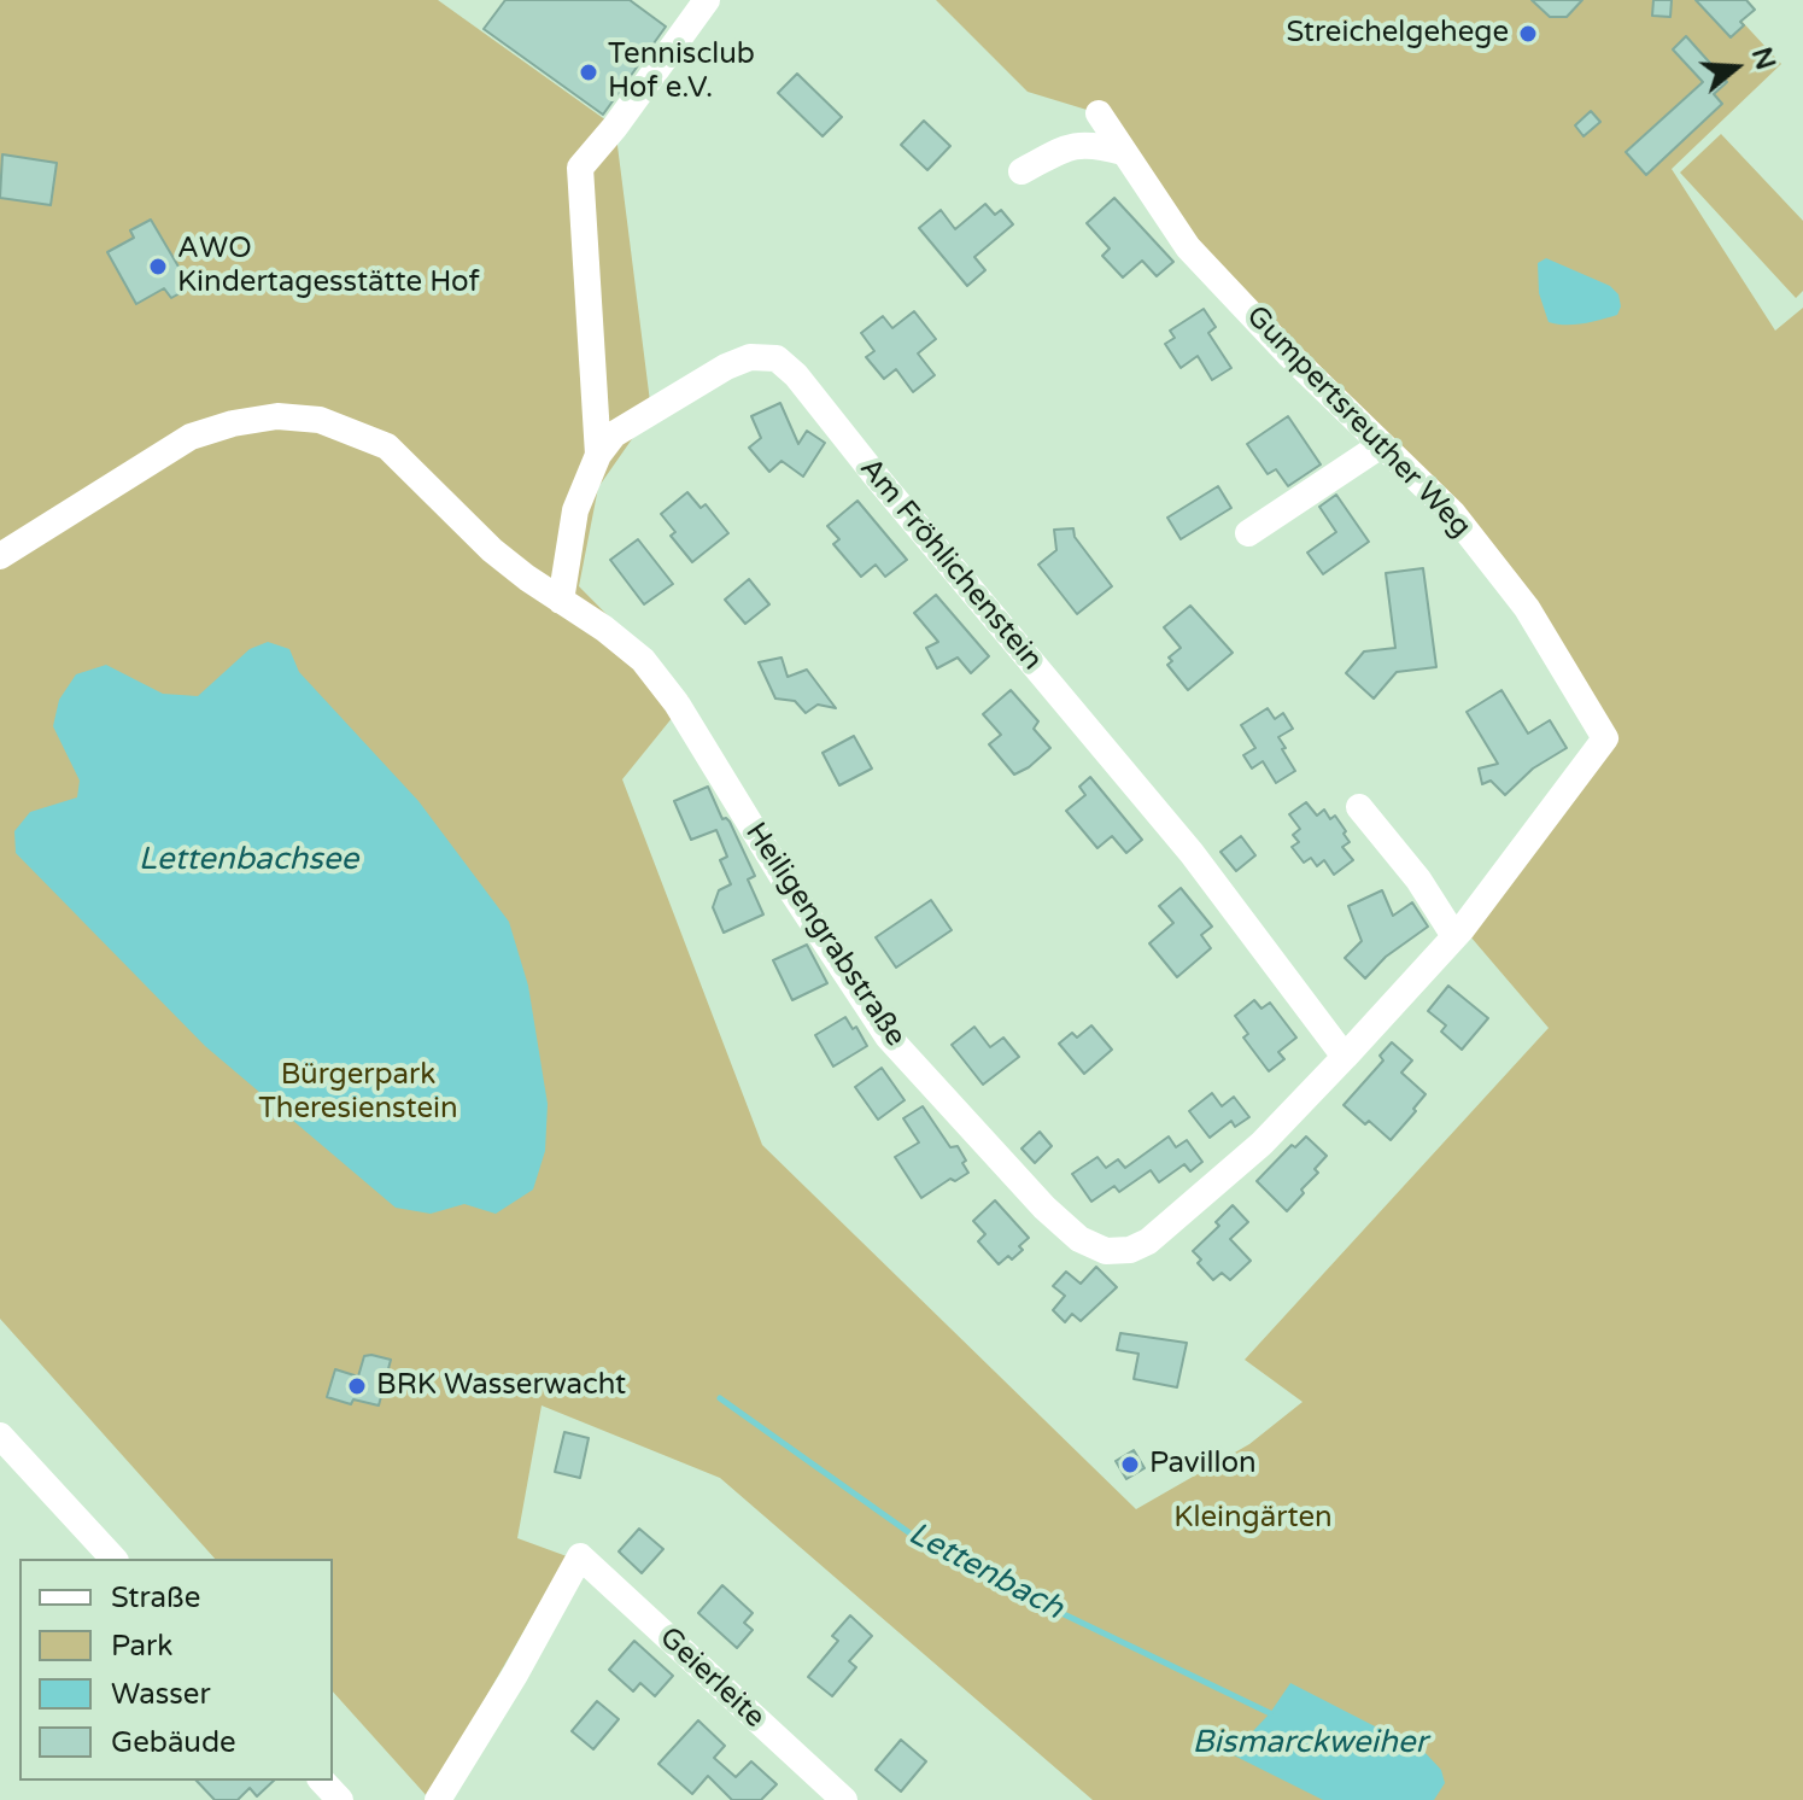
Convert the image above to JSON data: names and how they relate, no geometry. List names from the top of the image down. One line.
{"streets":{"street":["Gumpertsreuther Weg","Am Fröhlichenstein","Heiligengrabstraße","Geierleite"]},"crossings":[["Gumpertsreuther Weg","Heiligengrabstraße"],["Am Fröhlichenstein","Heiligengrabstraße"]],"water":["Lettenbachsee","Lettenbach","Bismarckweiher"],"parks":["Bürgerpark Theresienstein","Kleingärten"],"places":["Streichelgehege","Tennisclub Hof e.V.","AWO Kindertagesstätte Hof","BRK Wasserwacht","Pavillon"],"legend":["Straße","Park","Wasser","Gebäude"],"north":"right"}
